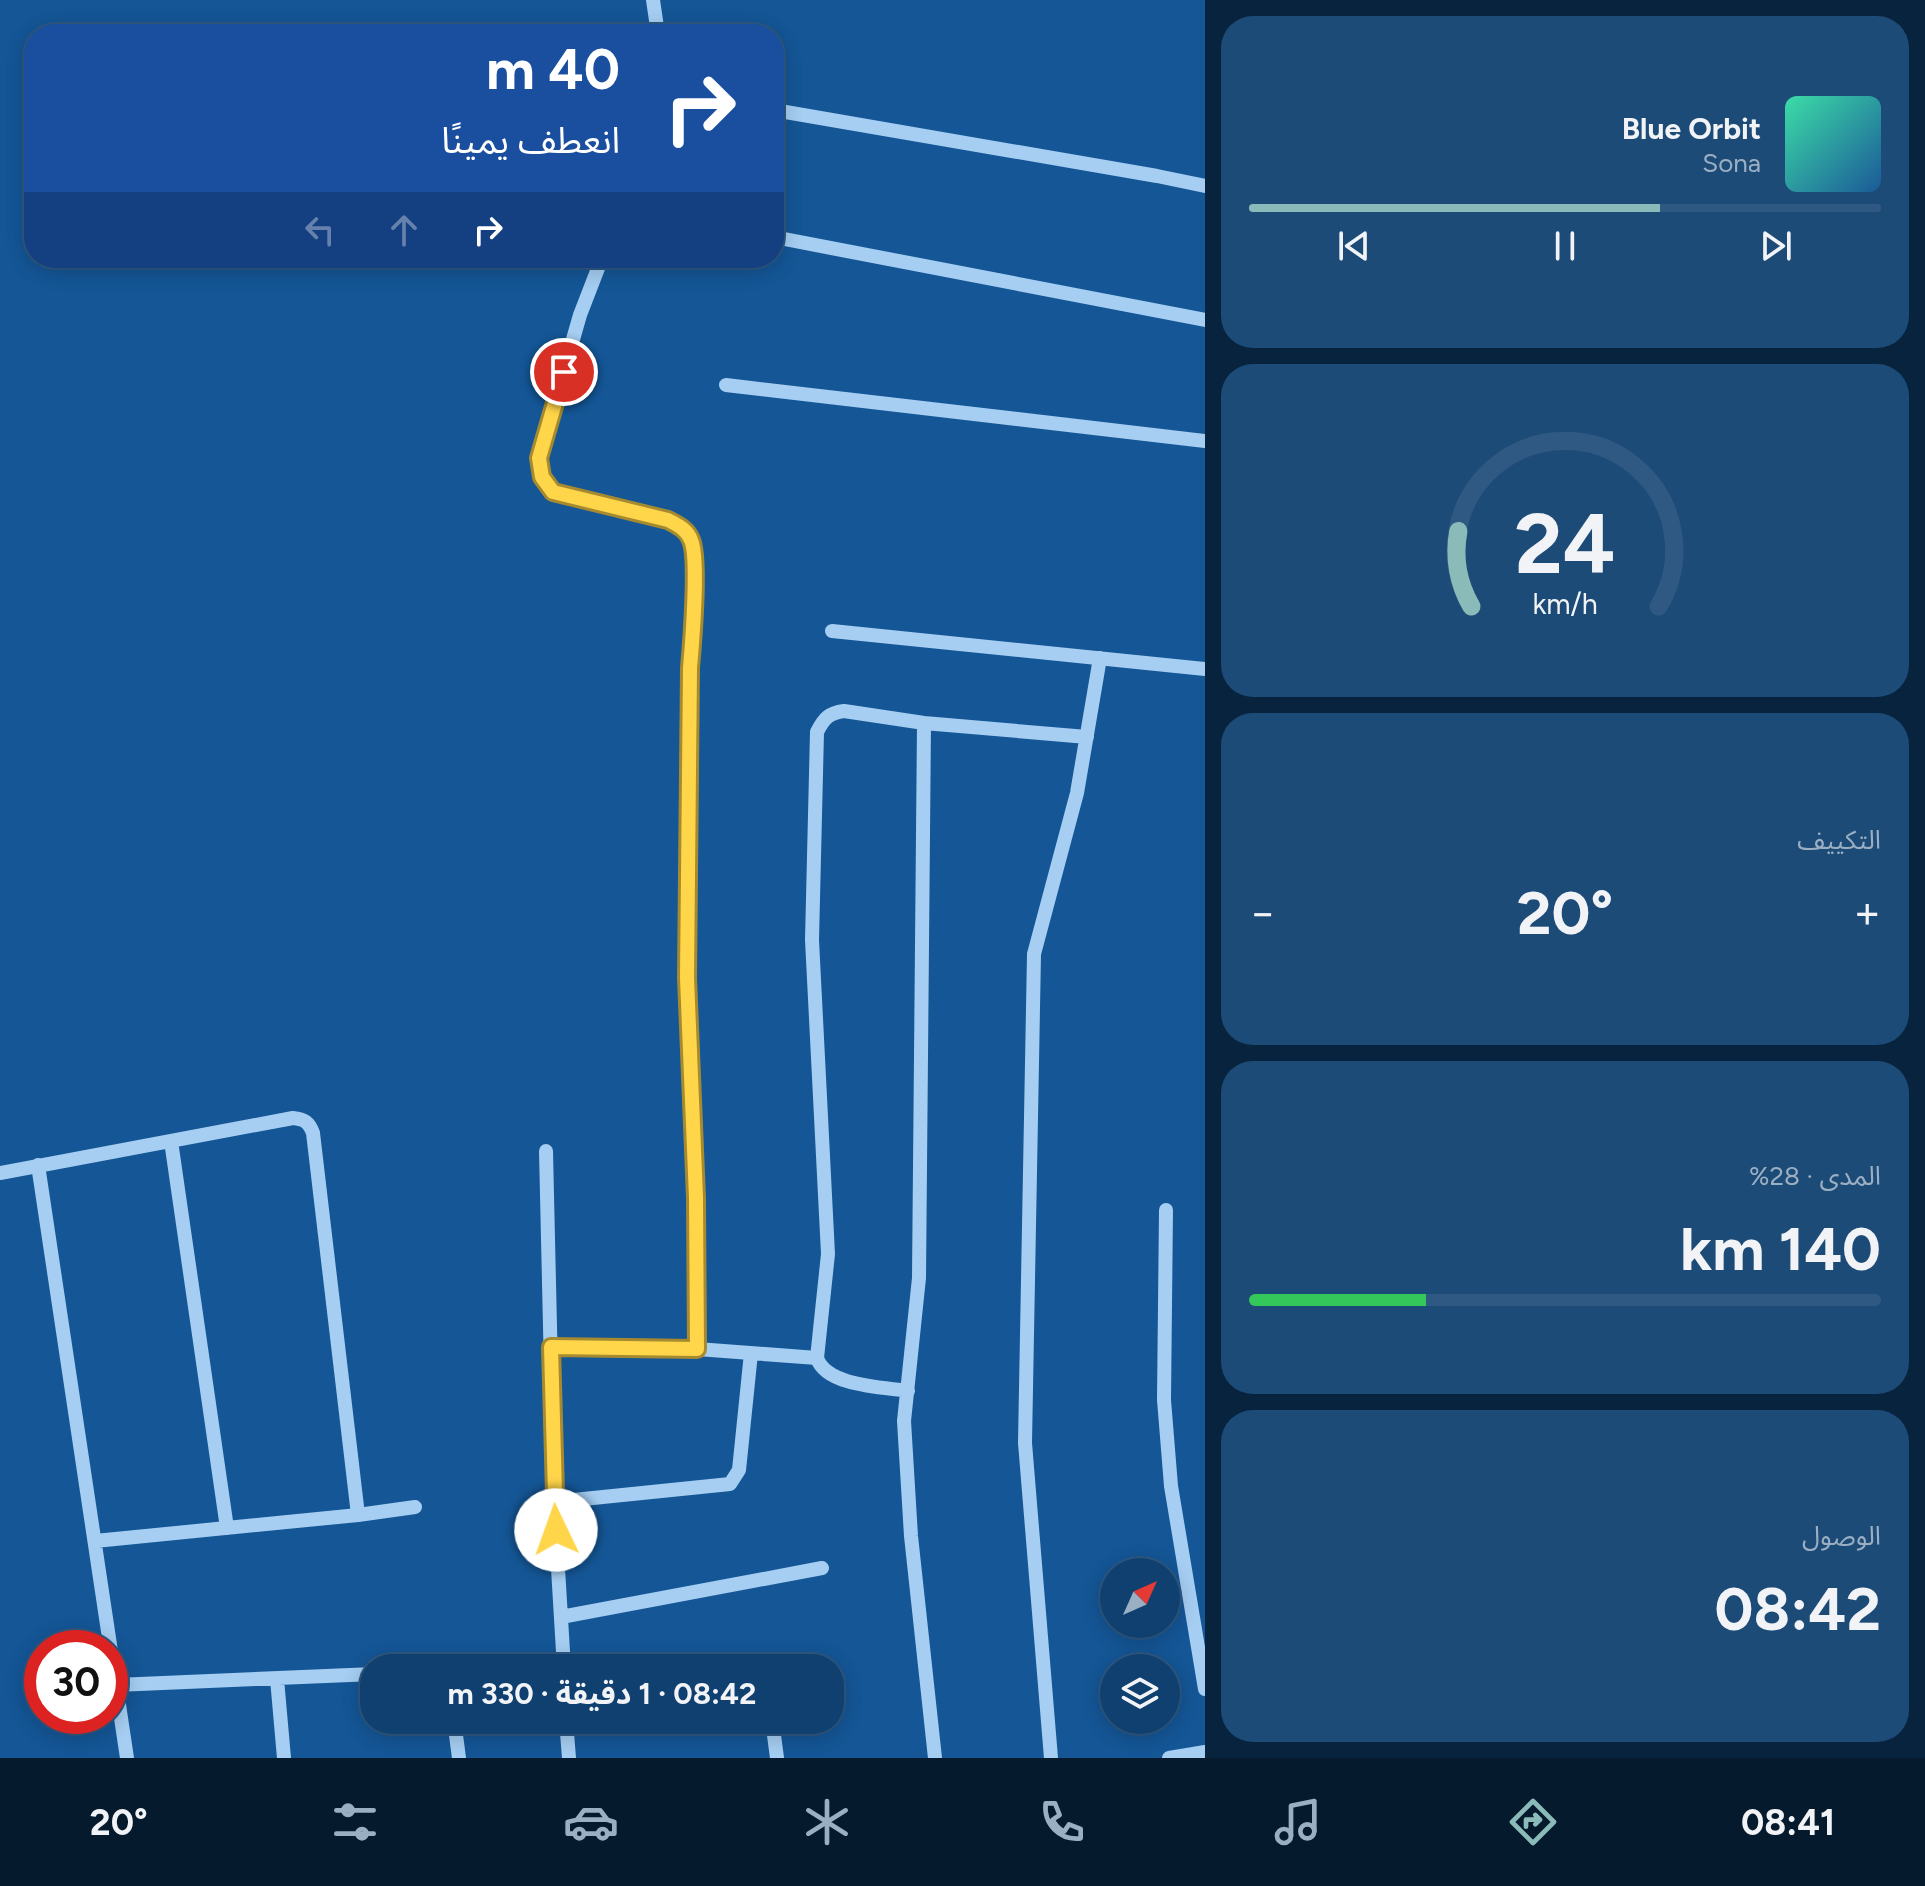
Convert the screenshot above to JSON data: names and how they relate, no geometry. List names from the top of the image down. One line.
{"north":"top right","page":{"turn":["40 m","انعطف يمينًا"],"song":["Blue Orbit","Sona"],"tile":["التكييف",["المدى · 28%","140 km"],["الوصول","08:42"]],"heat":["−","20°","+"],"limit":"30","trip":"08:42 · 1 دقيقة · 330 m","tabs":["08:41","20°"],"gauge":["24","km/h"]}}
